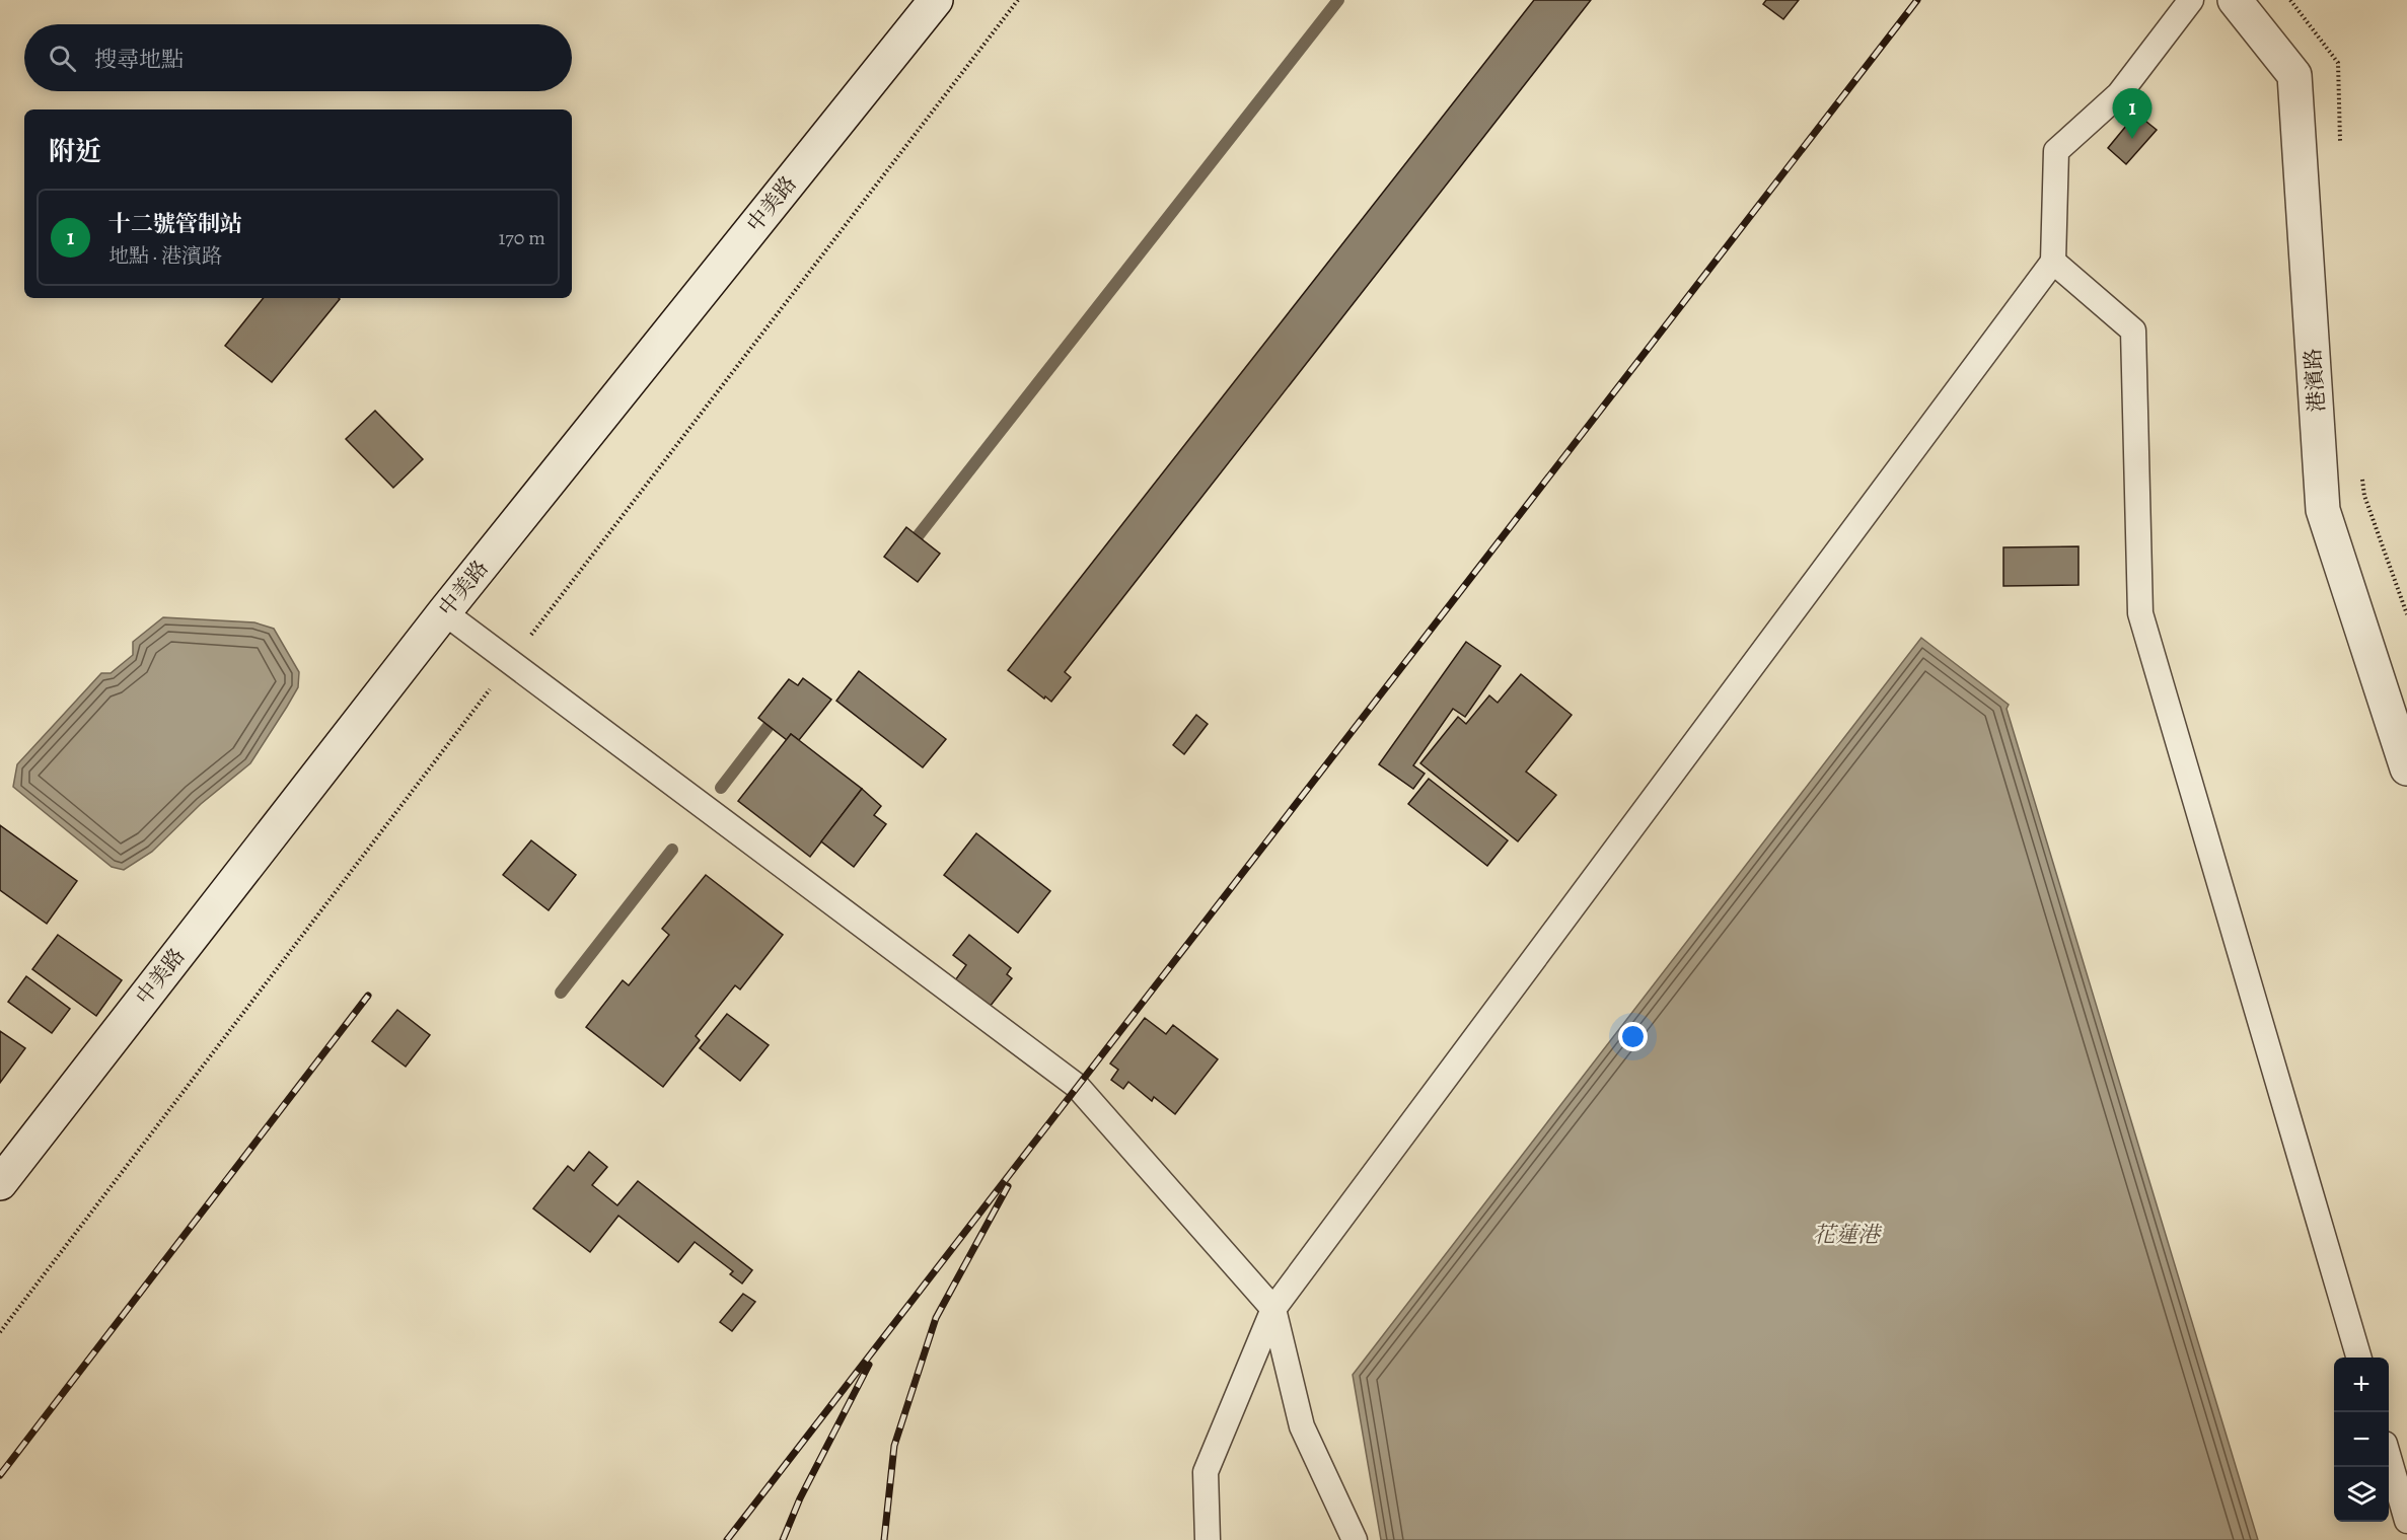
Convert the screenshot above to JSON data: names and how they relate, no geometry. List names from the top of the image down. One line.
{"streets":{"main road":["中美路","港濱路"]},"water":["花蓮港"],"page":{"search":"搜尋地點","pins":"1","heading":"附近","list":[{"mark":"1","name":"十二號管制站","note":"地點 · 港濱路","value":"170 m"}],"map_buttons":["+","−"]}}
